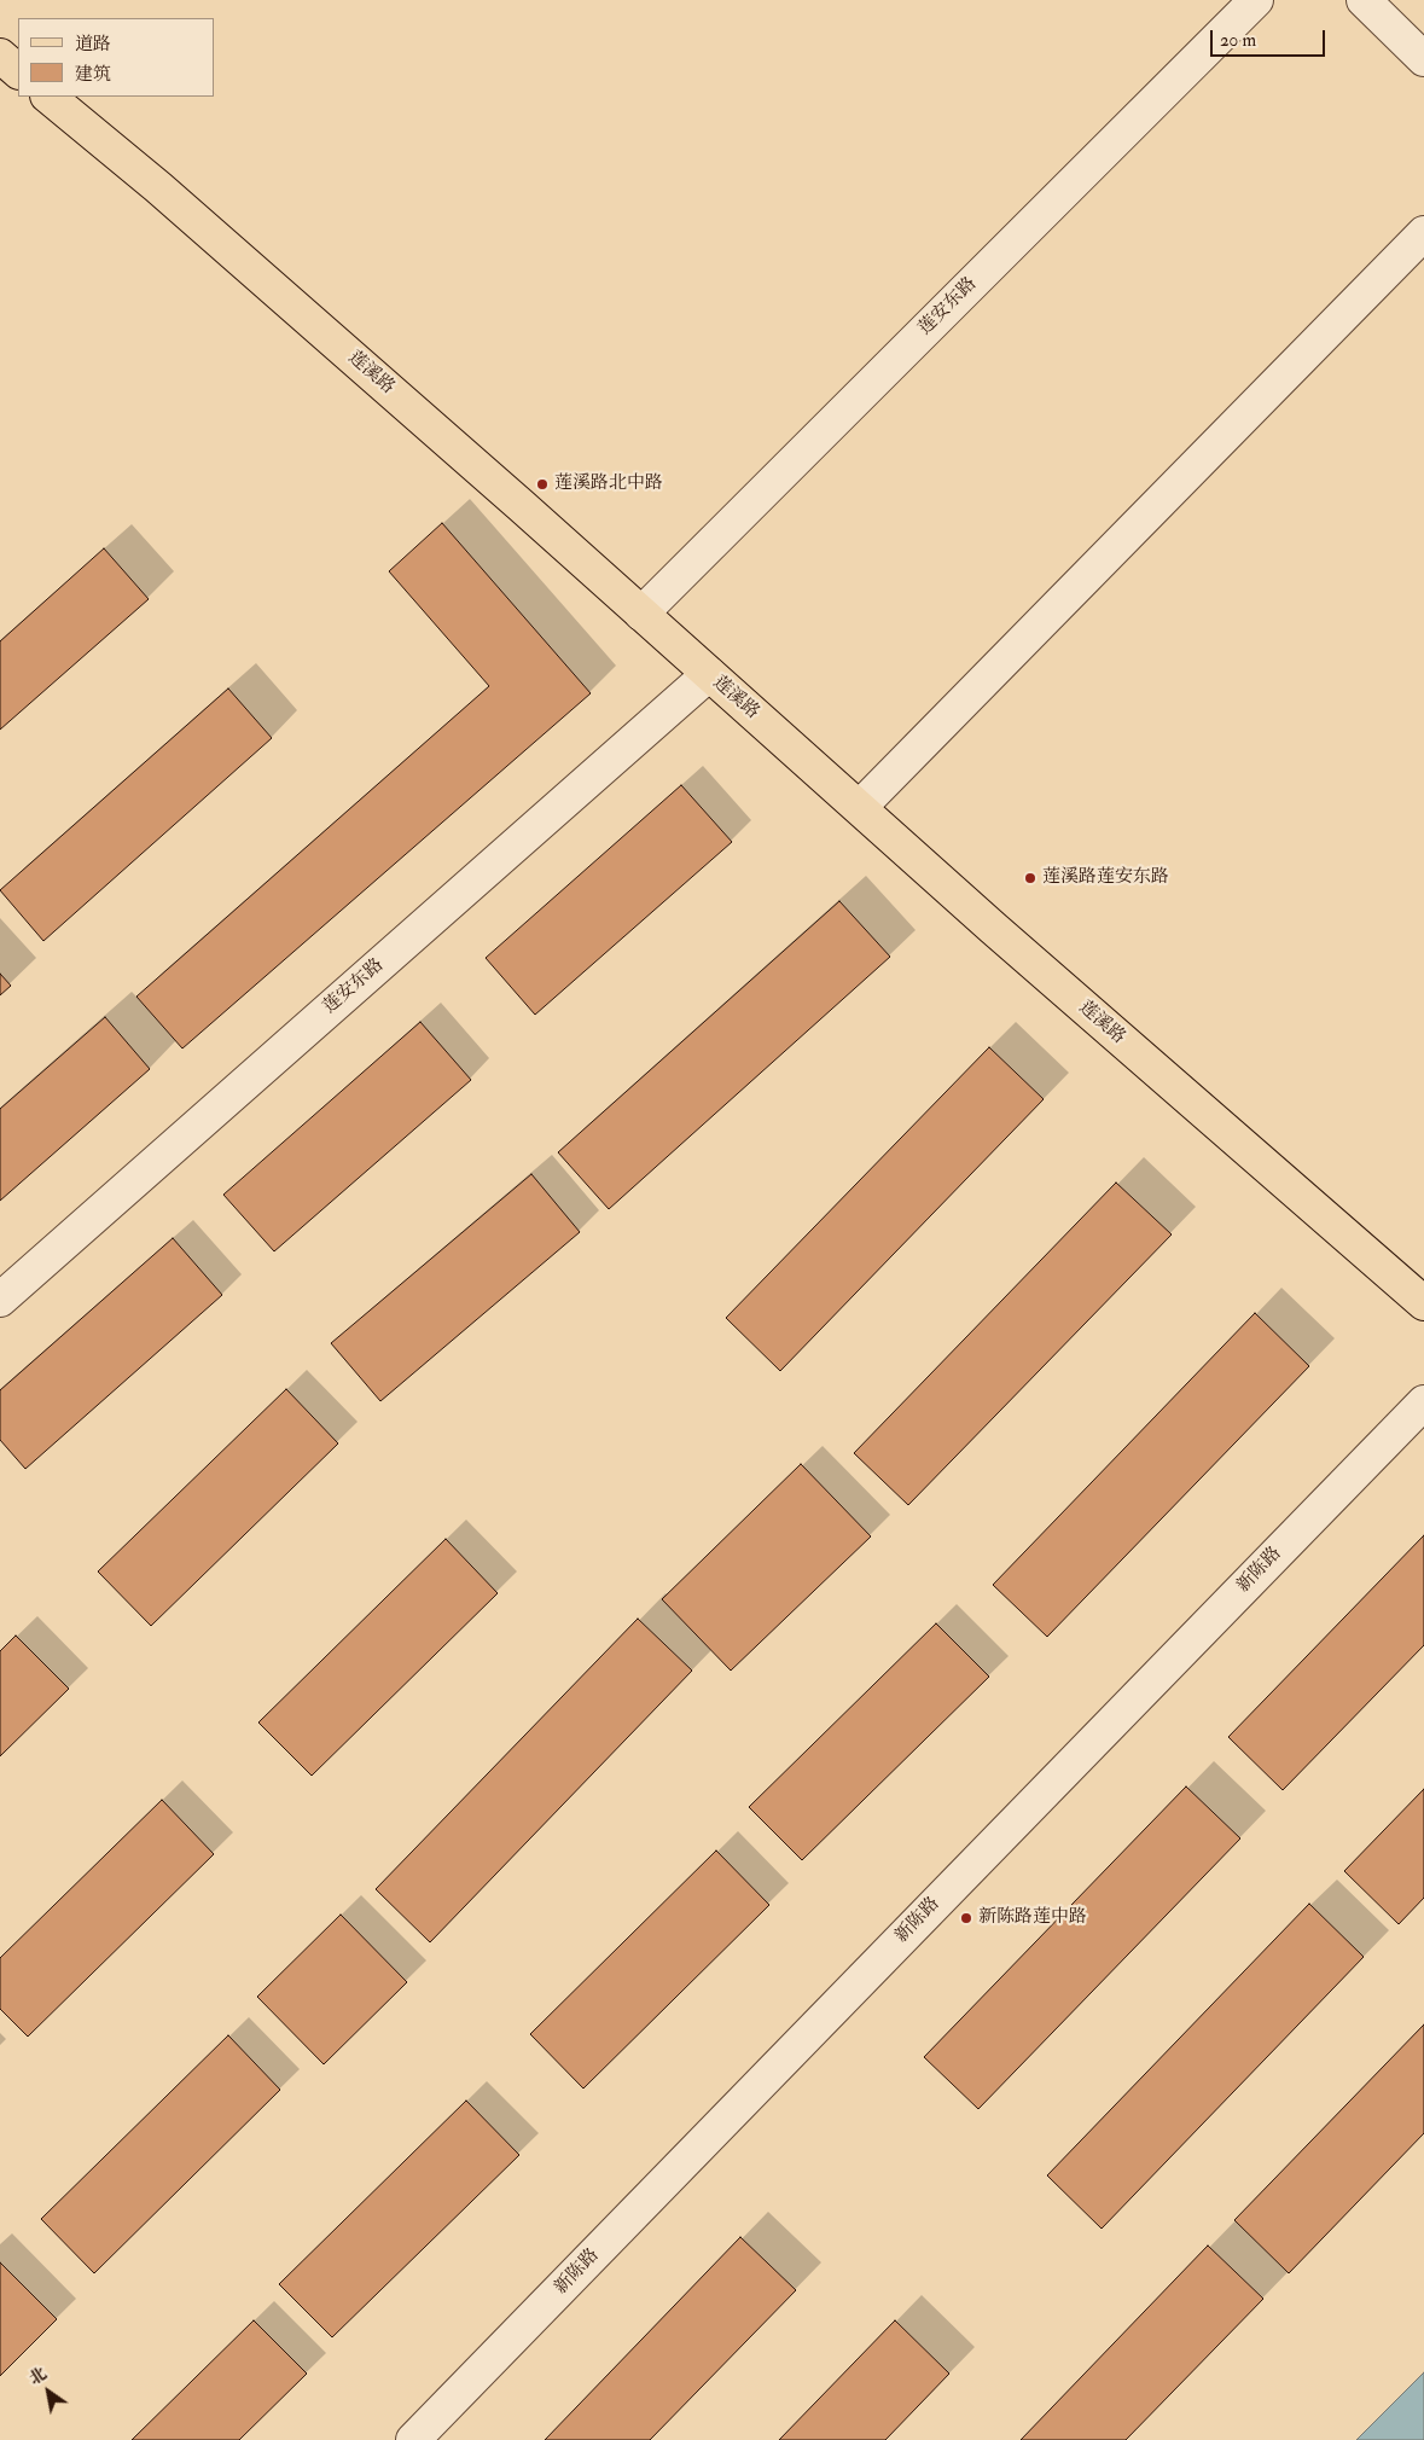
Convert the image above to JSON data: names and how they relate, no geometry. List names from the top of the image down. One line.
{"streets":{"main road":["莲溪路"],"street":["莲安东路","新陈路"]},"crossings":[["莲安东路","莲溪路"]],"places":["莲溪路北中路","莲溪路莲安东路","新陈路莲中路"],"legend":["道路","建筑"],"scale_bar":"20 m","north":"top left"}
